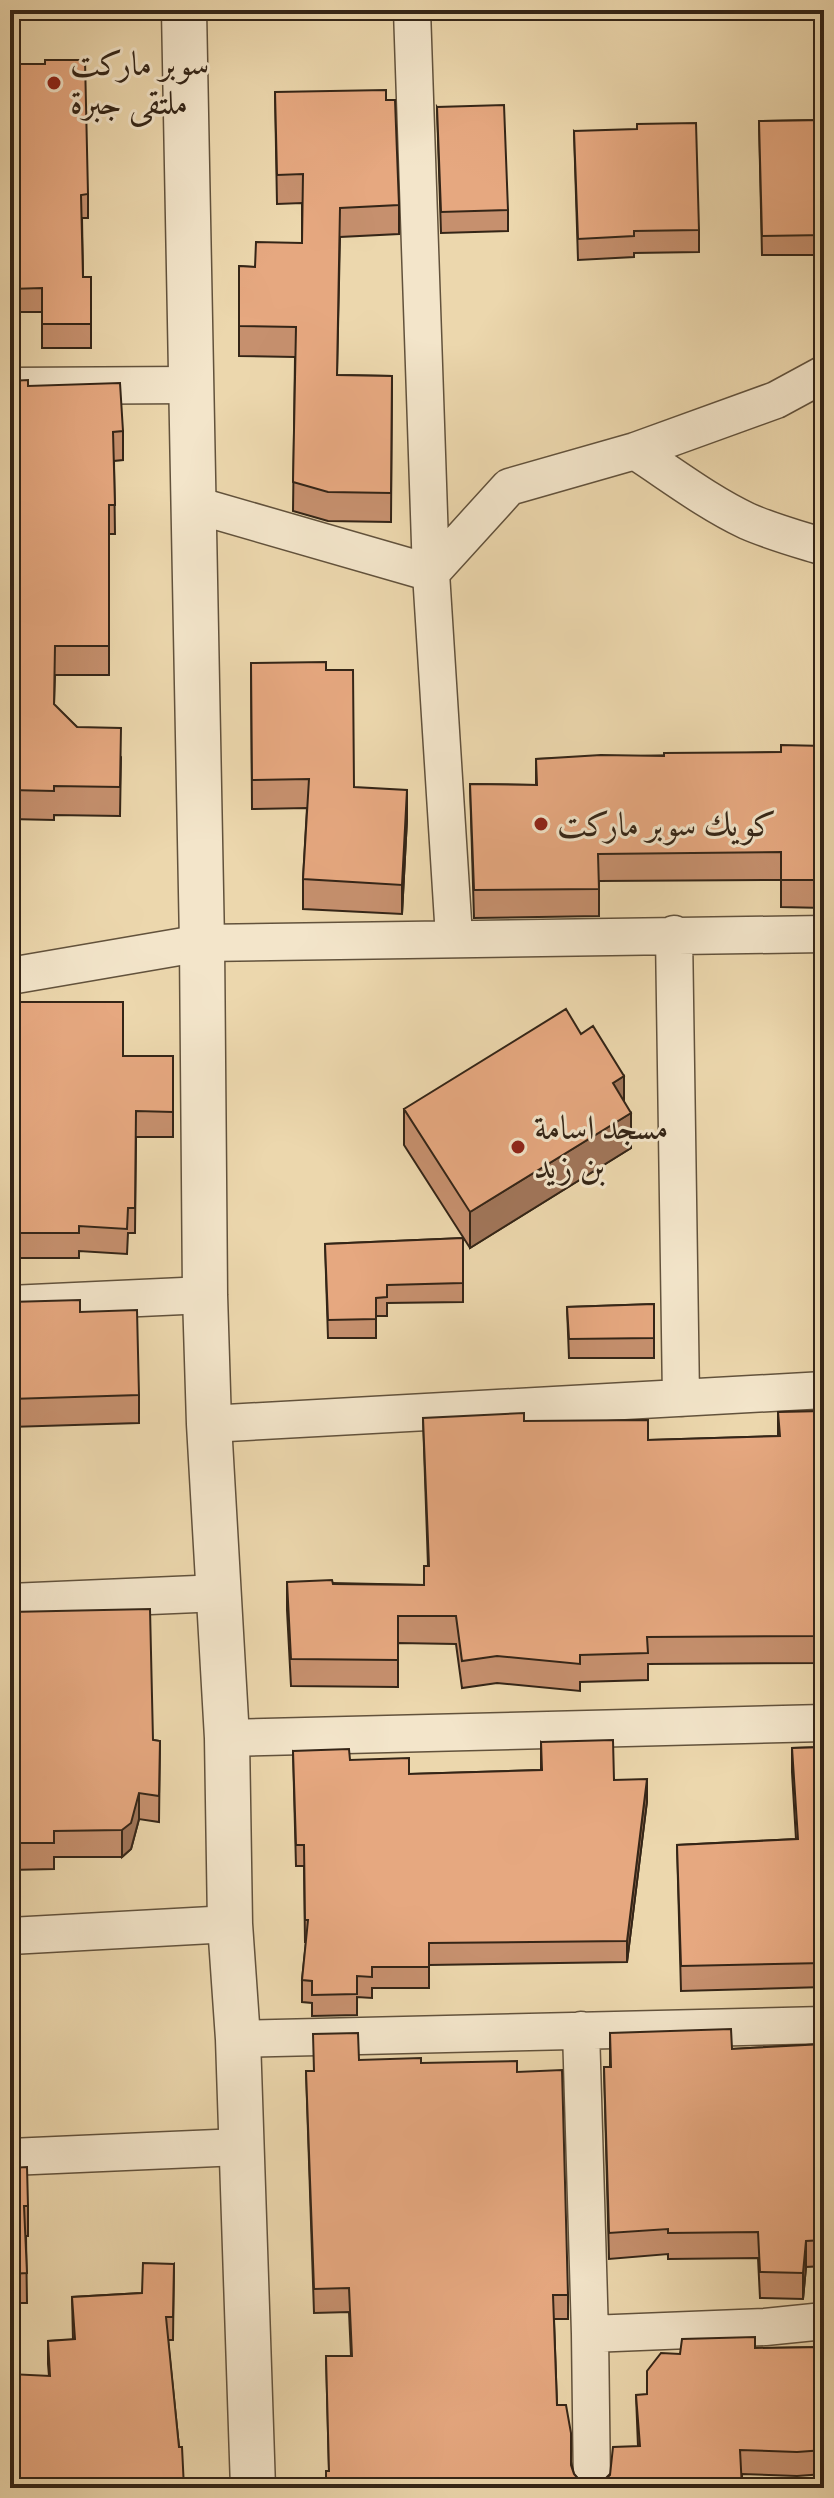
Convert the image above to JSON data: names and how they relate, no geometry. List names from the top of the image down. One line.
{"places":["سوبر ماركت ملتقى جبرة","كويك سوبر ماركت","مسجد اسامة بن زيد"]}
